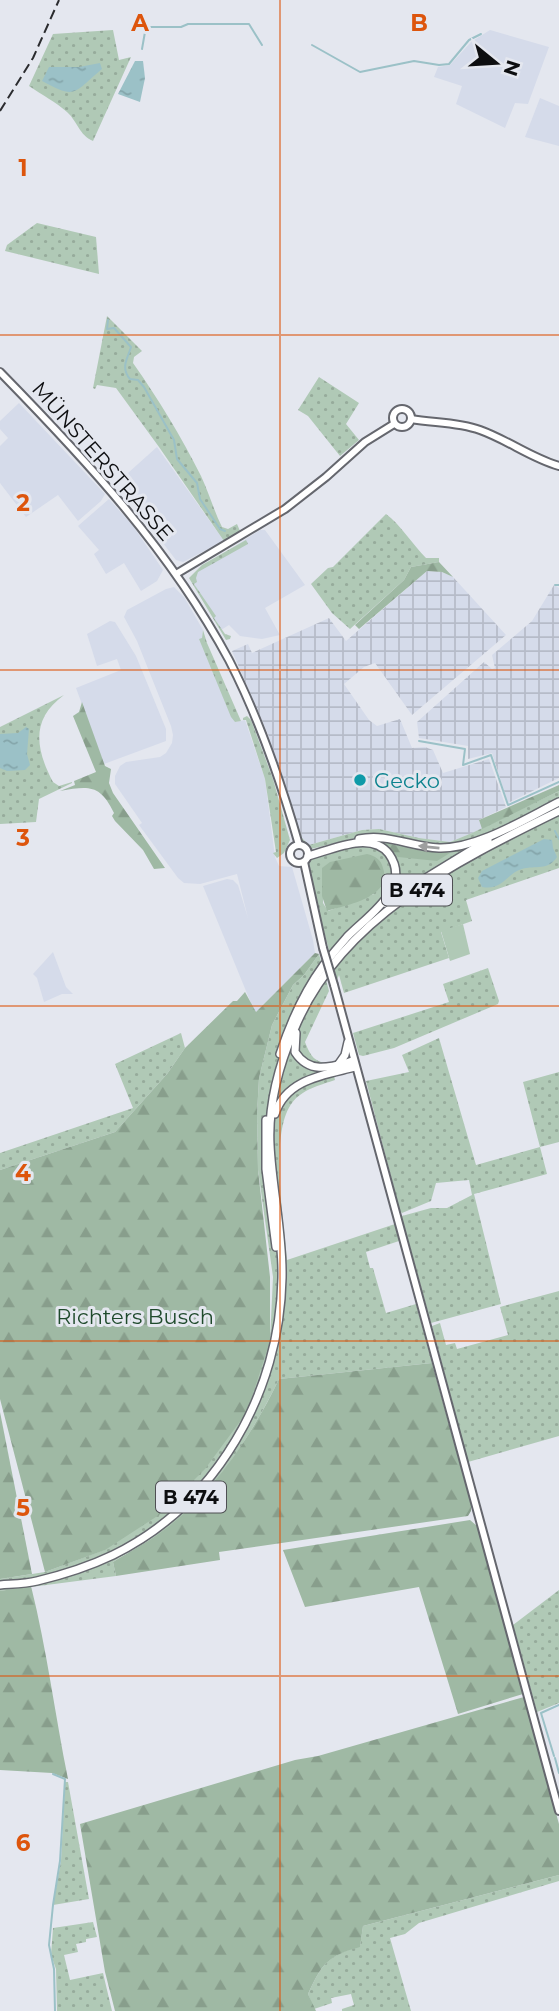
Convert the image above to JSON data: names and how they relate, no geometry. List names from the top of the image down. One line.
{"streets":{"highway":["B 474"],"main road":["MÜNSTERSTRASSE"]},"parks":["Richters Busch"],"places":["Gecko"],"north":"right","grid":{"columns":["A","B"],"rows":["1","2","3","4","5","6"]}}
